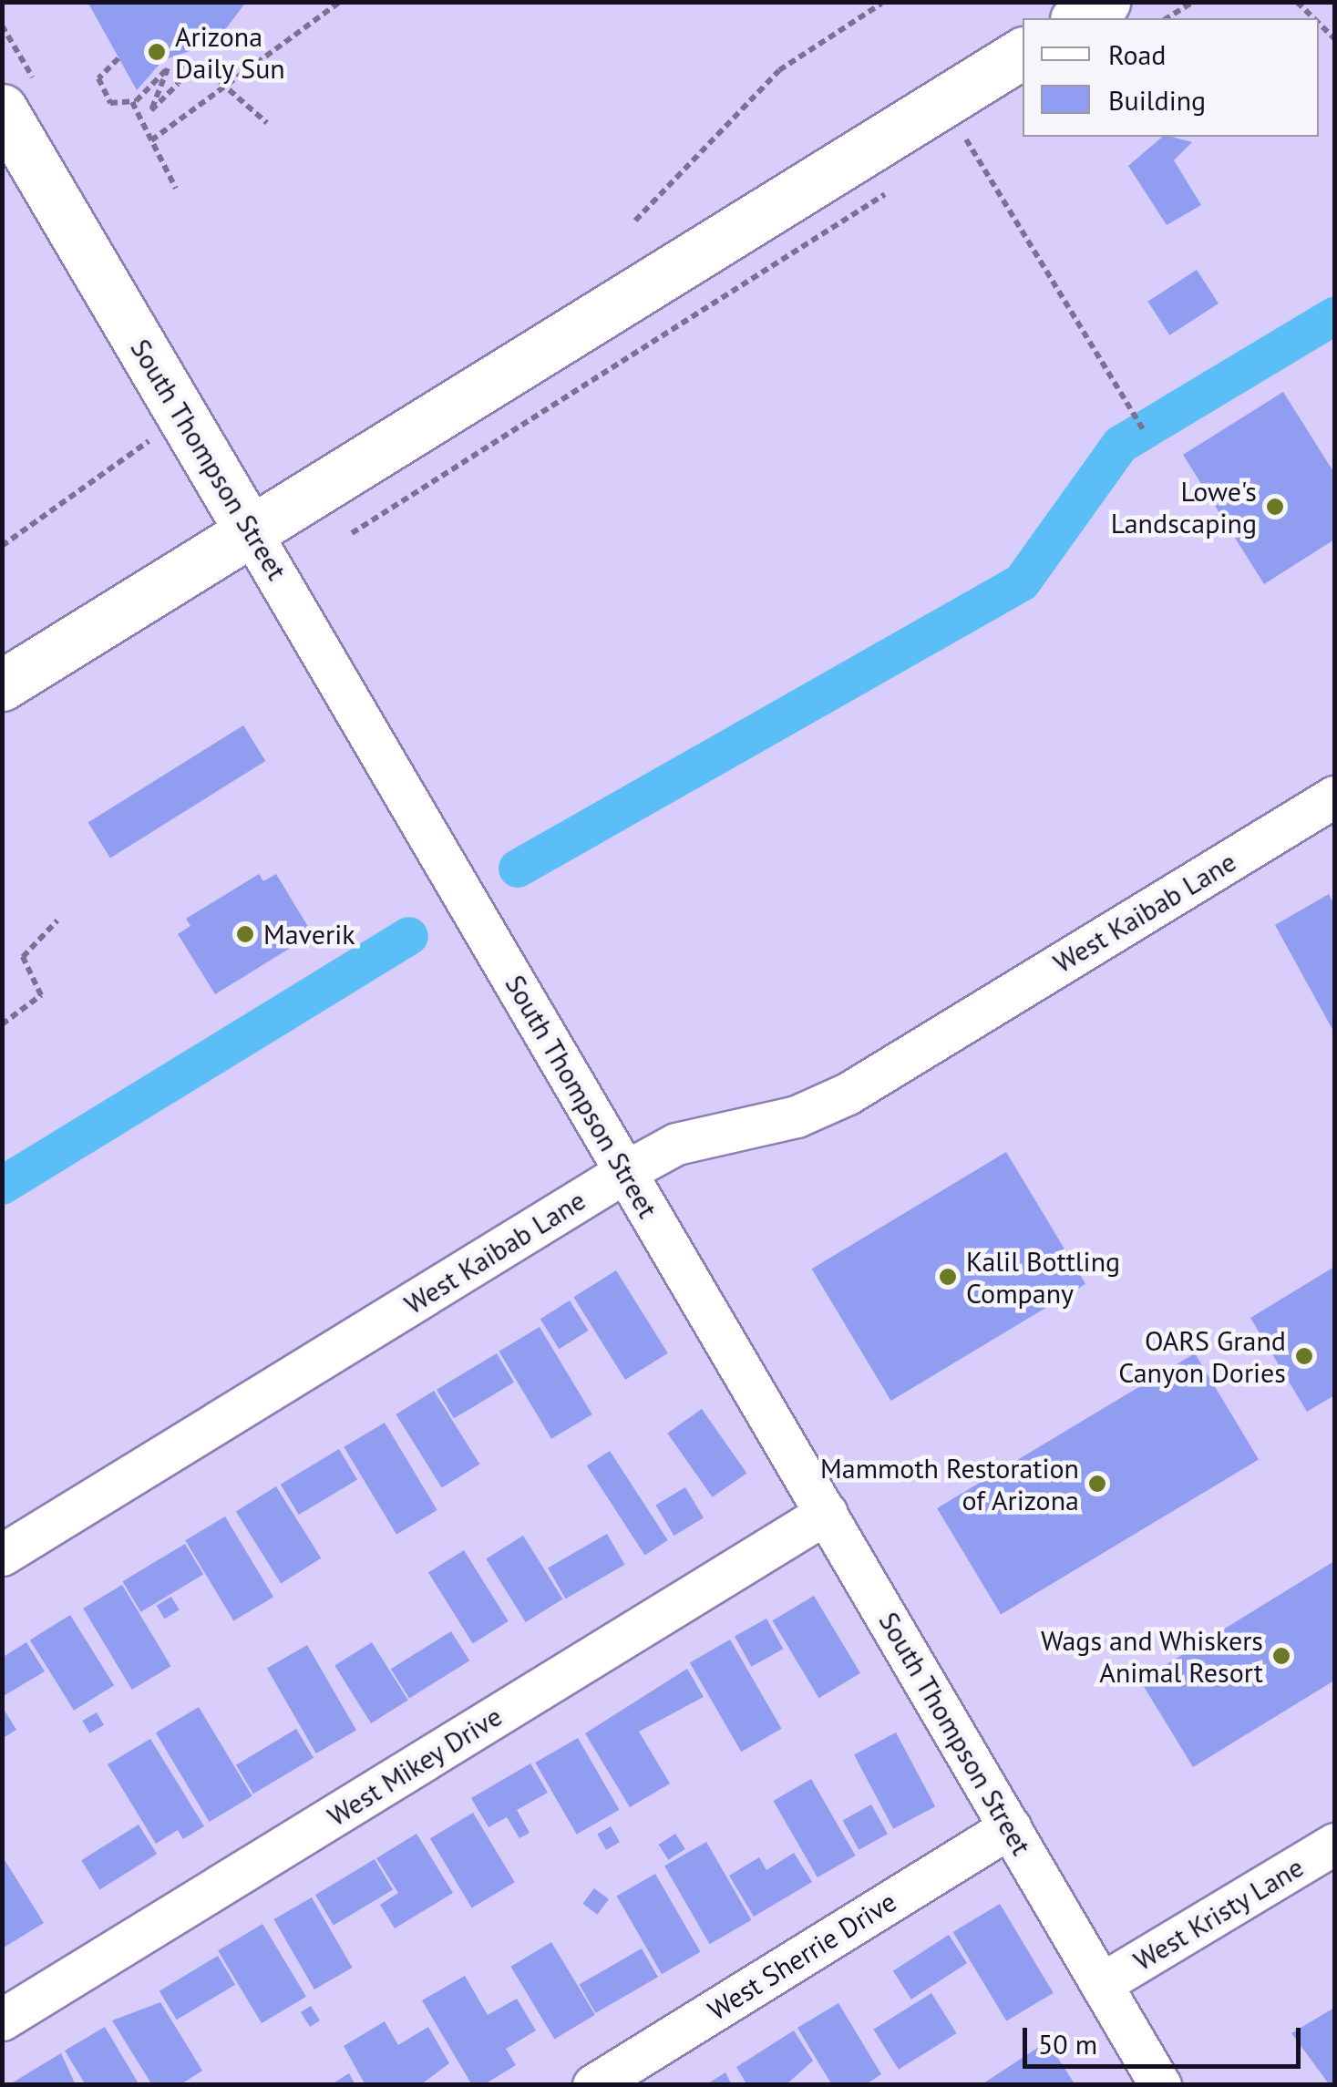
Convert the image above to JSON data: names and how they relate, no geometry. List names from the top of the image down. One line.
{"streets":{"main road":["South Thompson Street"],"street":["West Kaibab Lane","West Mikey Drive","West Kristy Lane","West Sherrie Drive"]},"crossings":[["South Thompson Street","West Kaibab Lane"],["South Thompson Street","West Mikey Drive"],["South Thompson Street","West Kristy Lane"],["South Thompson Street","West Sherrie Drive"]],"places":["Arizona Daily Sun","Lowe's Landscaping","Maverik","Kalil Bottling Company","OARS Grand Canyon Dories","Mammoth Restoration of Arizona","Wags and Whiskers Animal Resort"],"legend":["Road","Building"],"scale_bar":"50 m"}
